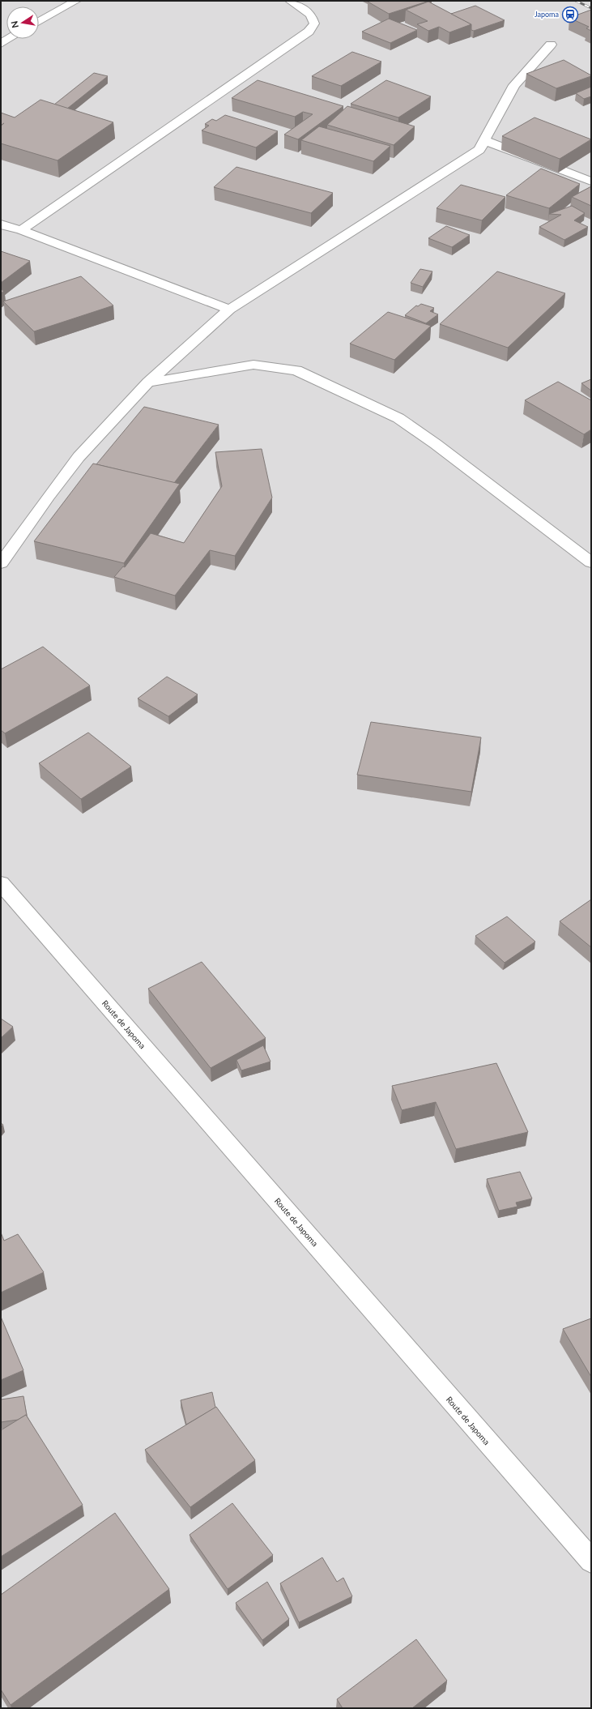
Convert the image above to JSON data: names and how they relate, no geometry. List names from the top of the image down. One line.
{"streets":{"street":["Route de Japoma"]},"places":{"station":["Japoma"]},"north":"left"}
